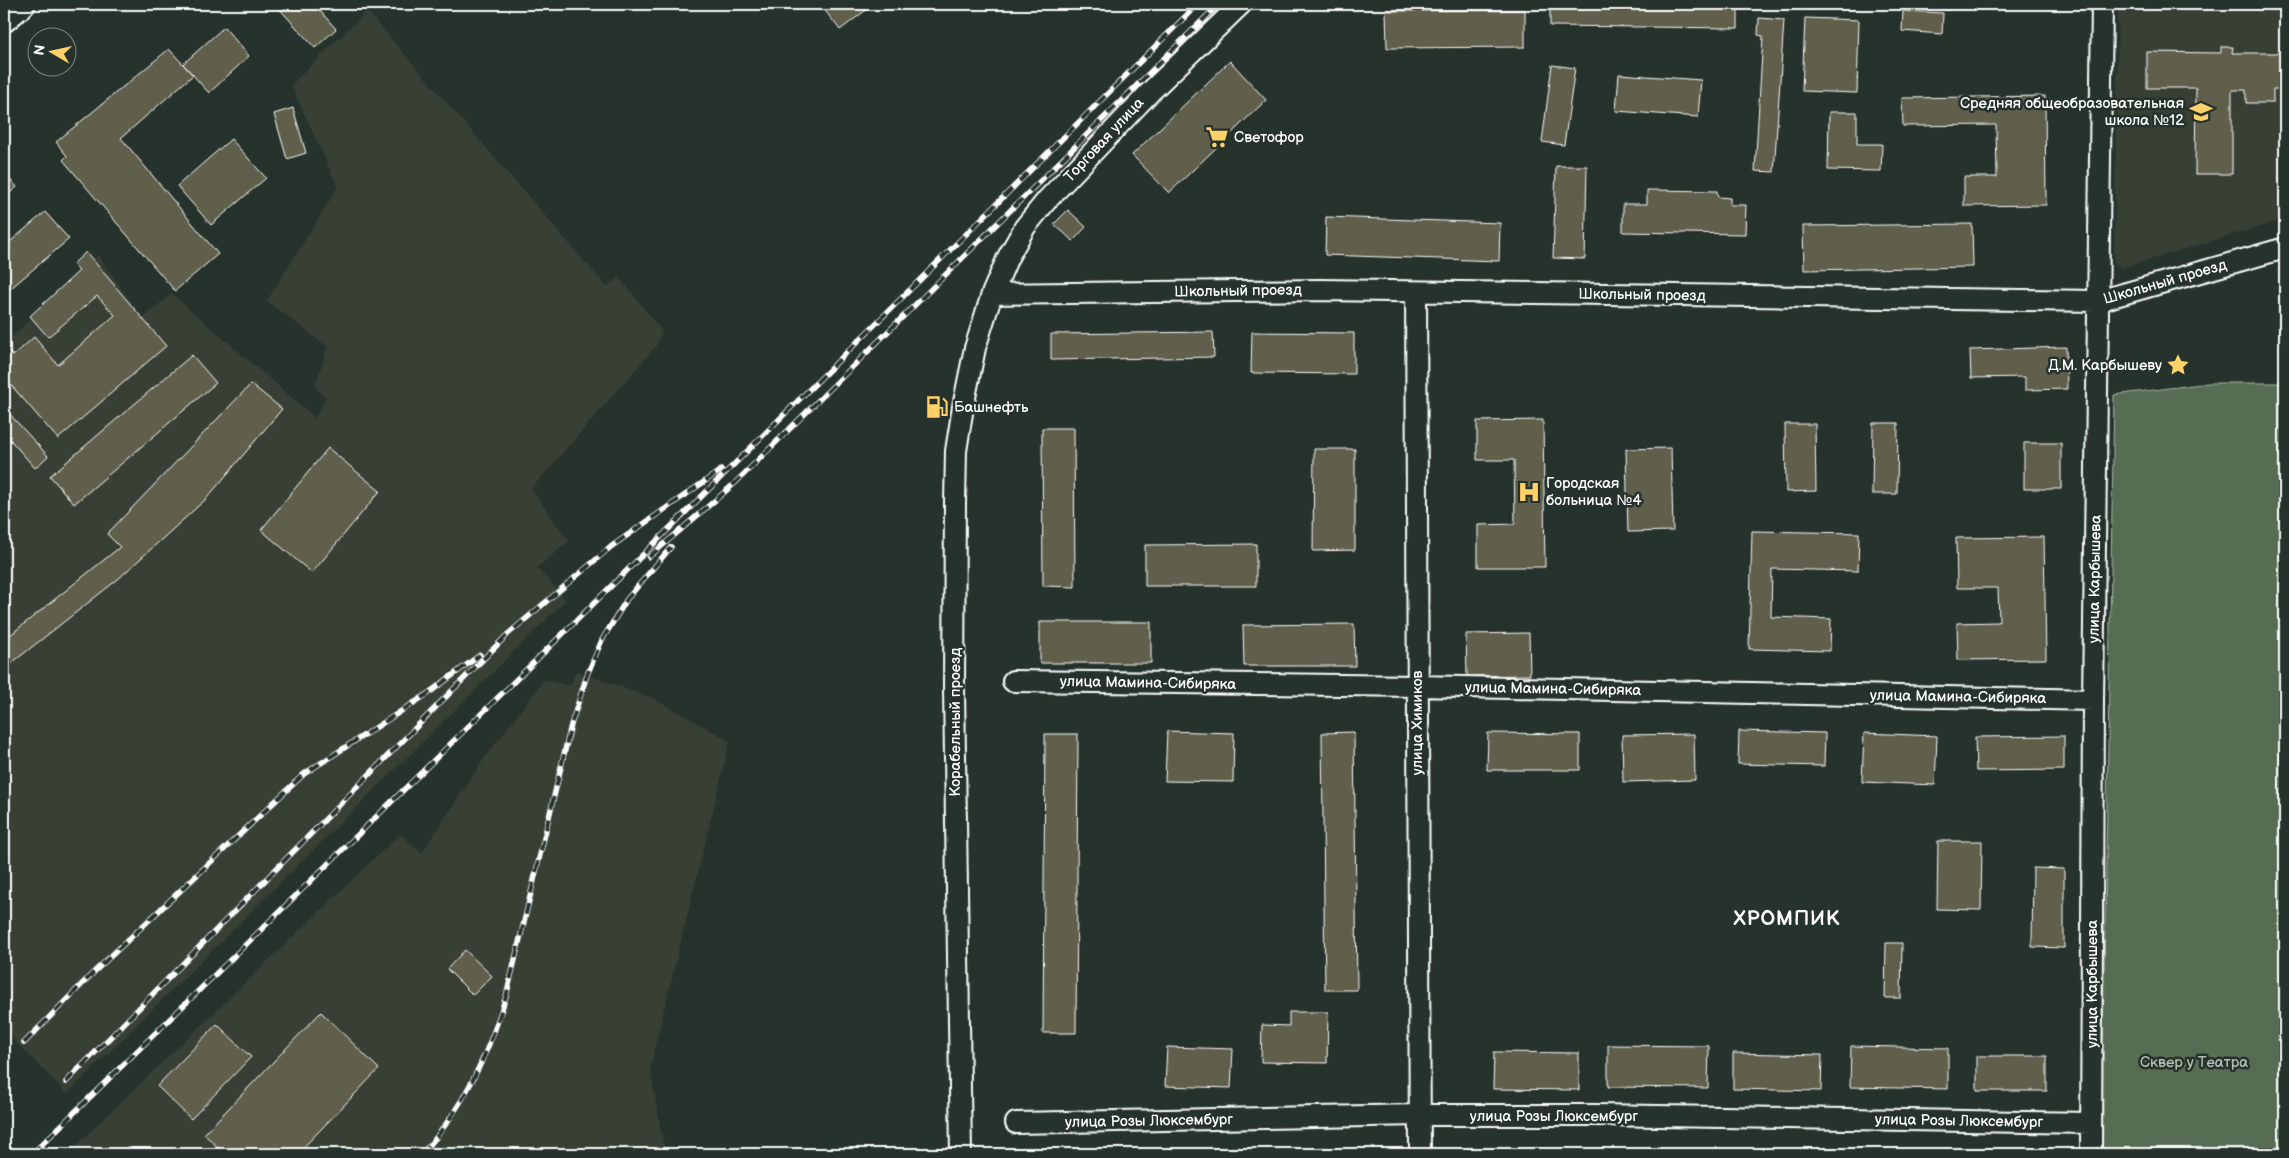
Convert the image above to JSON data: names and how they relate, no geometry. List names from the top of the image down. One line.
{"streets":{"street":["Торговая улица","Школьный проезд","улица Карбышева","улица Мамина-Сибиряка","Корабельный проезд","улица Химиков","улица Розы Люксембург"]},"crossings":[["Торговая улица","Школьный проезд"],["Торговая улица","Корабельный проезд"],["Школьный проезд","улица Карбышева"],["Школьный проезд","Корабельный проезд"],["Школьный проезд","улица Химиков"],["улица Карбышева","улица Мамина-Сибиряка"],["улица Карбышева","улица Розы Люксембург"],["улица Мамина-Сибиряка","улица Химиков"],["улица Химиков","улица Розы Люксембург"]],"districts":["ХРОМПИК"],"parks":["Сквер у Театра"],"places":{"school or university":["Средняя общеобразовательная школа №12"],"supermarket":["Светофор"],"place":["Д.М. Карбышеву"],"fuel station":["Башнефть"],"hospital":["Городская больница №4"]},"north":"left"}
